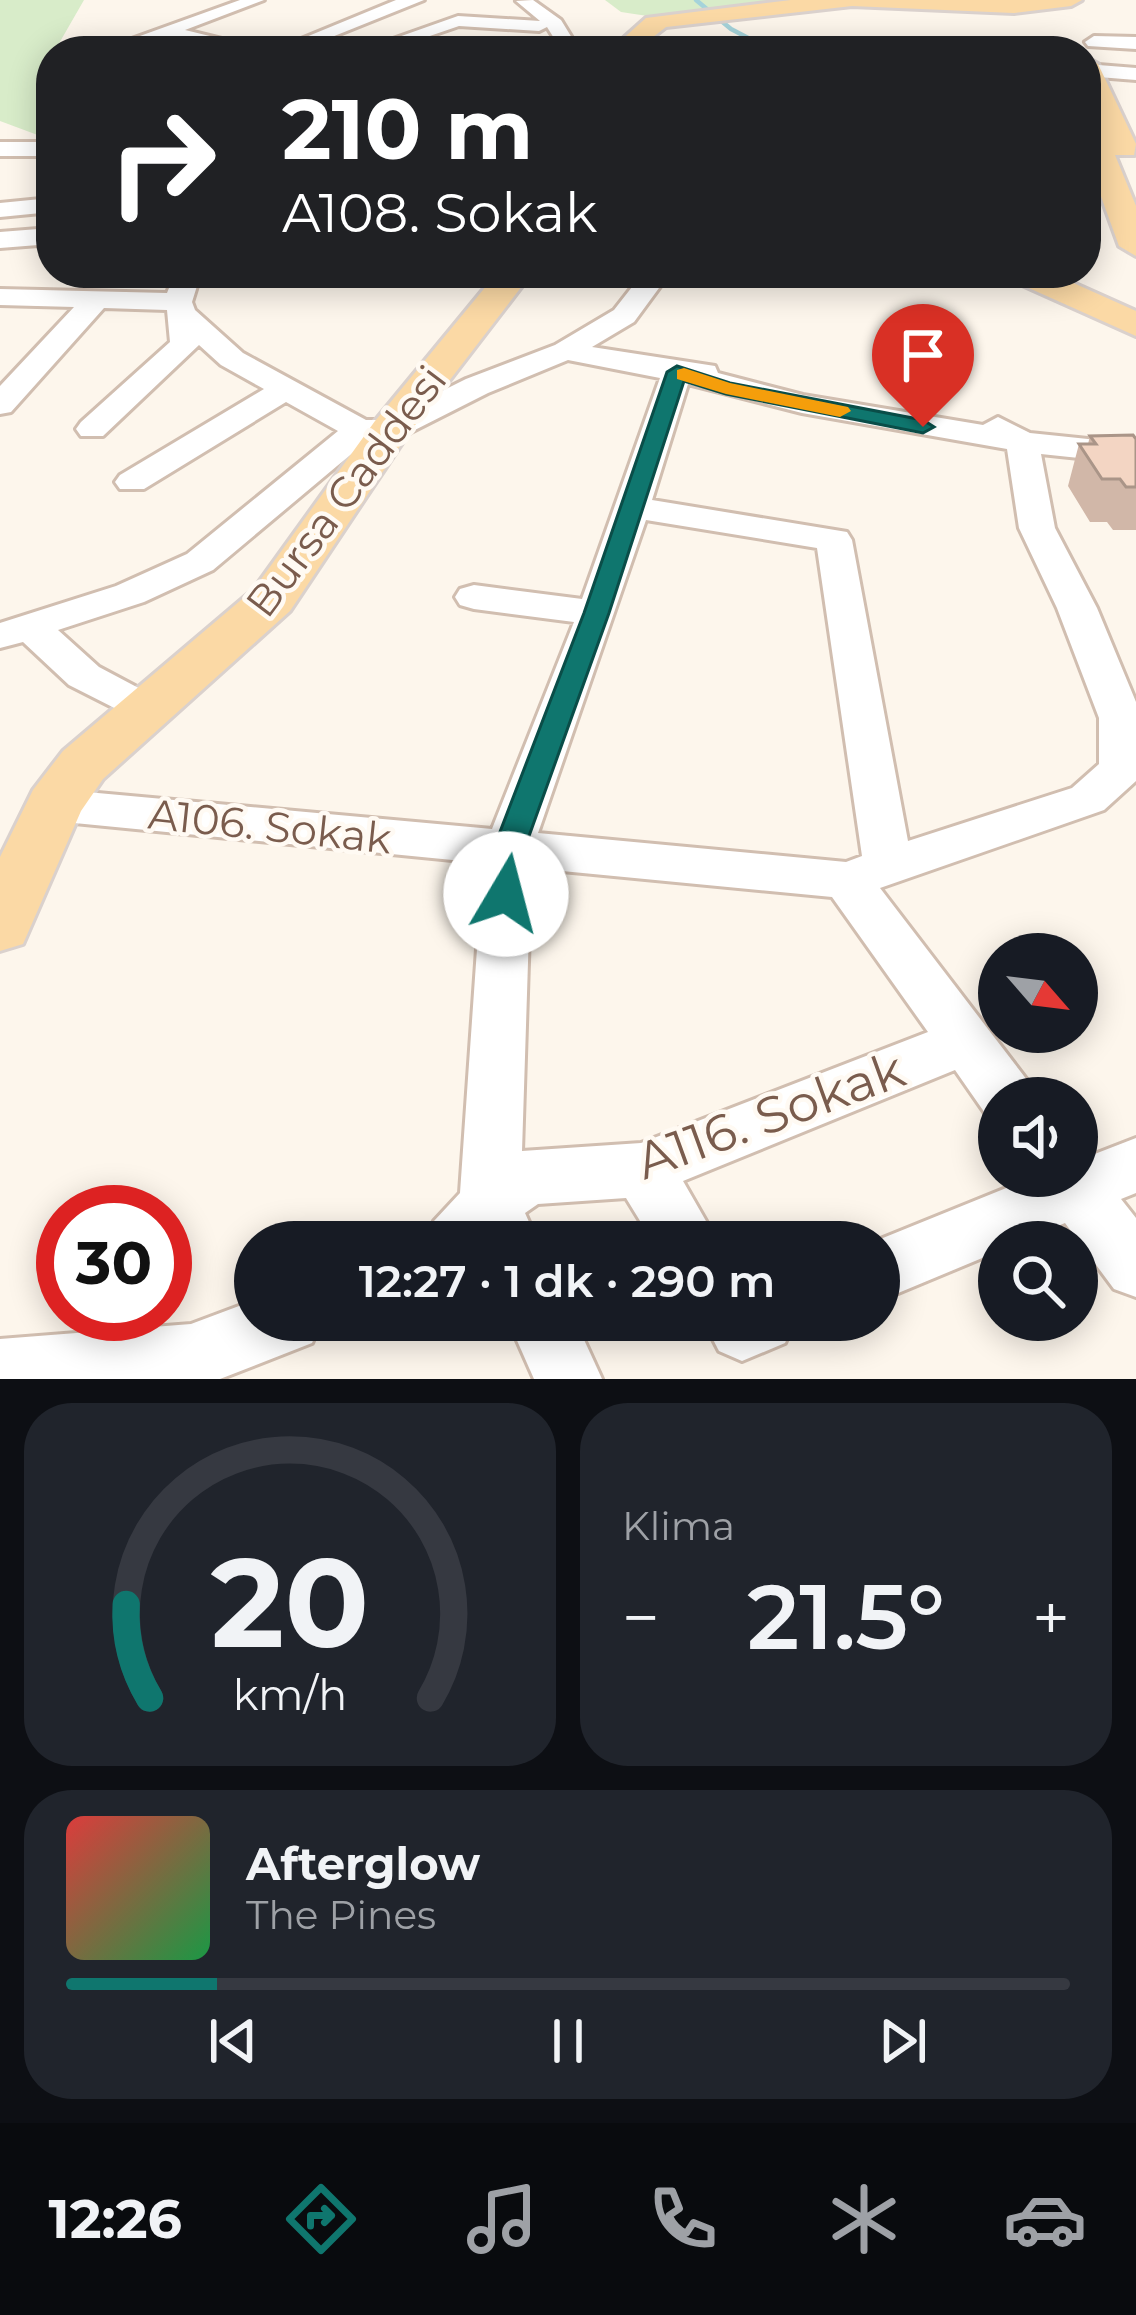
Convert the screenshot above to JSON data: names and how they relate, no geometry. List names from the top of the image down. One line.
{"streets":{"main road":["Bursa Caddesi"],"street":["A106. Sokak","A116. Sokak"]},"crossings":[["Bursa Caddesi","A106. Sokak"]],"north":"bottom right","page":{"turn":["210 m","A108. Sokak"],"limit":"30","trip":"12:27 · 1 dk · 290 m","tile":"Klima","heat":["−","21.5°","+"],"song":["Afterglow","The Pines"],"tabs":"12:26","gauge":["20","km/h"]}}
